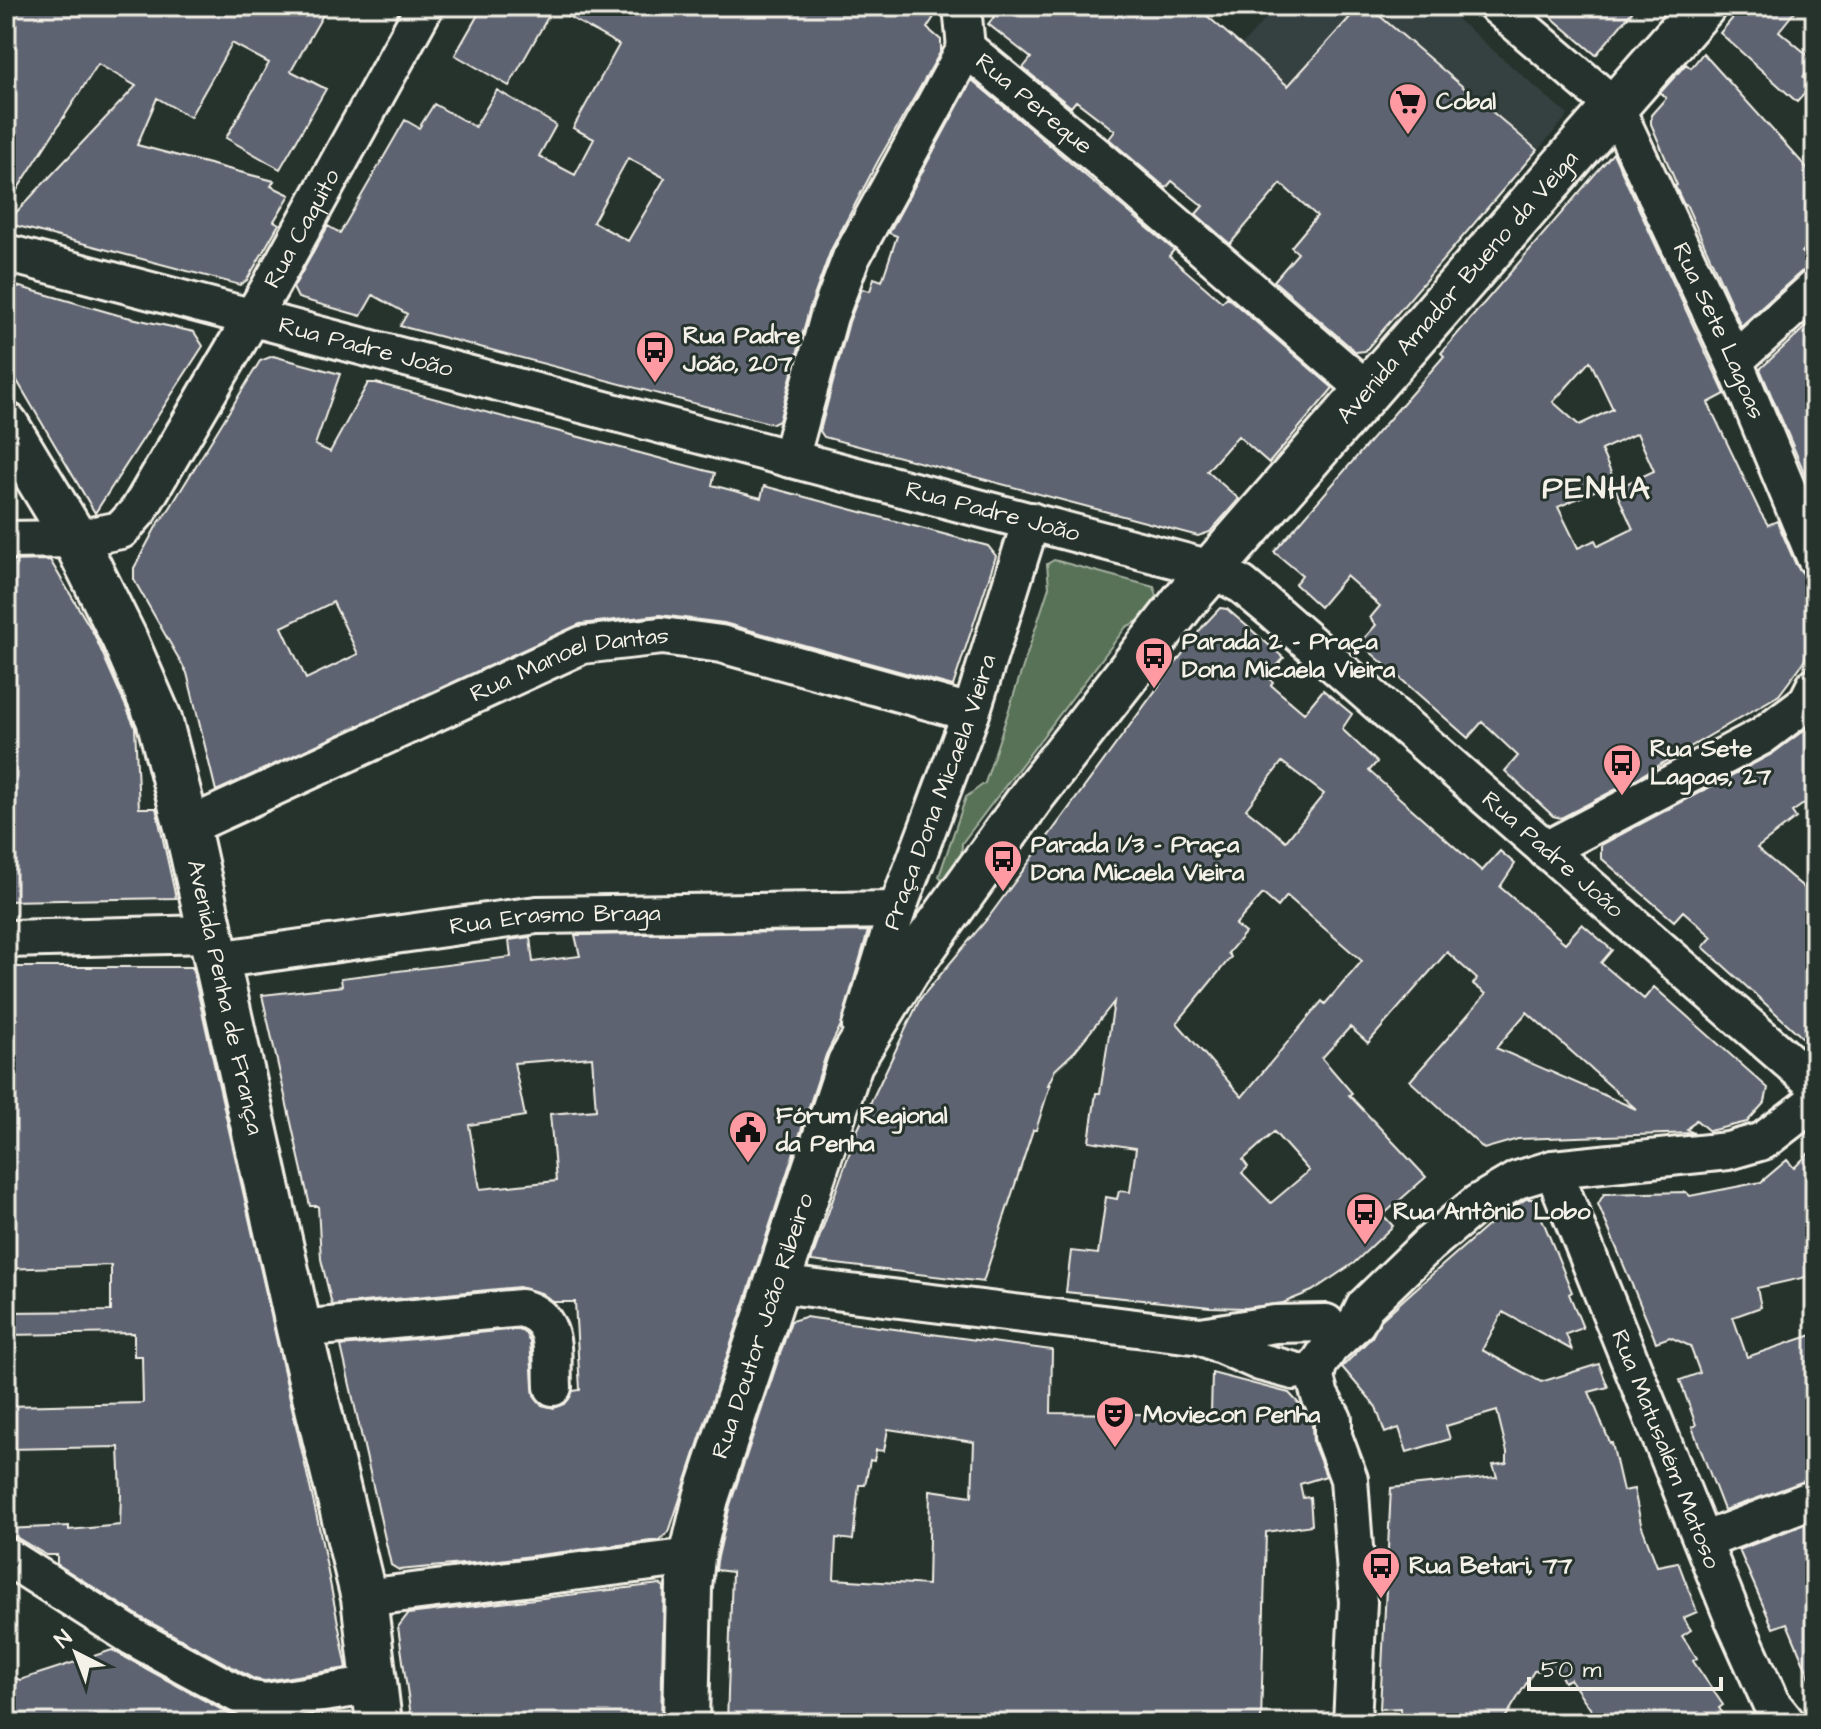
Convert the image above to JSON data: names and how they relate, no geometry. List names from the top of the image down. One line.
{"streets":{"main road":["Avenida Amador Bueno da Veiga","Avenida Penha de França","Rua Doutor João Ribeiro"],"street":["Rua Pereque","Rua Caquito","Rua Sete Lagoas","Rua Padre João","Rua Manoel Dantas","Praça Dona Micaela Vieira","Rua Erasmo Braga","Rua Matusalém Matoso"]},"crossings":[["Rua Pereque","Avenida Amador Bueno da Veiga"],["Rua Pereque","Rua Padre João"],["Rua Caquito","Rua Padre João"],["Rua Caquito","Avenida Penha de França"],["Avenida Amador Bueno da Veiga","Rua Sete Lagoas"],["Avenida Amador Bueno da Veiga","Rua Padre João"],["Avenida Amador Bueno da Veiga","Rua Doutor João Ribeiro"],["Rua Padre João","Praça Dona Micaela Vieira"],["Rua Padre João","Rua Doutor João Ribeiro"],["Rua Manoel Dantas","Praça Dona Micaela Vieira"],["Rua Manoel Dantas","Avenida Penha de França"],["Praça Dona Micaela Vieira","Rua Erasmo Braga"],["Praça Dona Micaela Vieira","Rua Doutor João Ribeiro"],["Rua Erasmo Braga","Avenida Penha de França"]],"districts":["PENHA"],"places":{"supermarket":["Cobal"],"bus stop":["Rua Padre João, 207","Parada 2 - Praça Dona Micaela Vieira","Rua Sete Lagoas, 27","Parada 1/3 - Praça Dona Micaela Vieira","Rua Antônio Lobo","Rua Betari, 77"],"public building":["Fórum Regional da Penha"],"theatre":["Moviecon Penha"]},"scale_bar":"50 m","north":"top left"}
